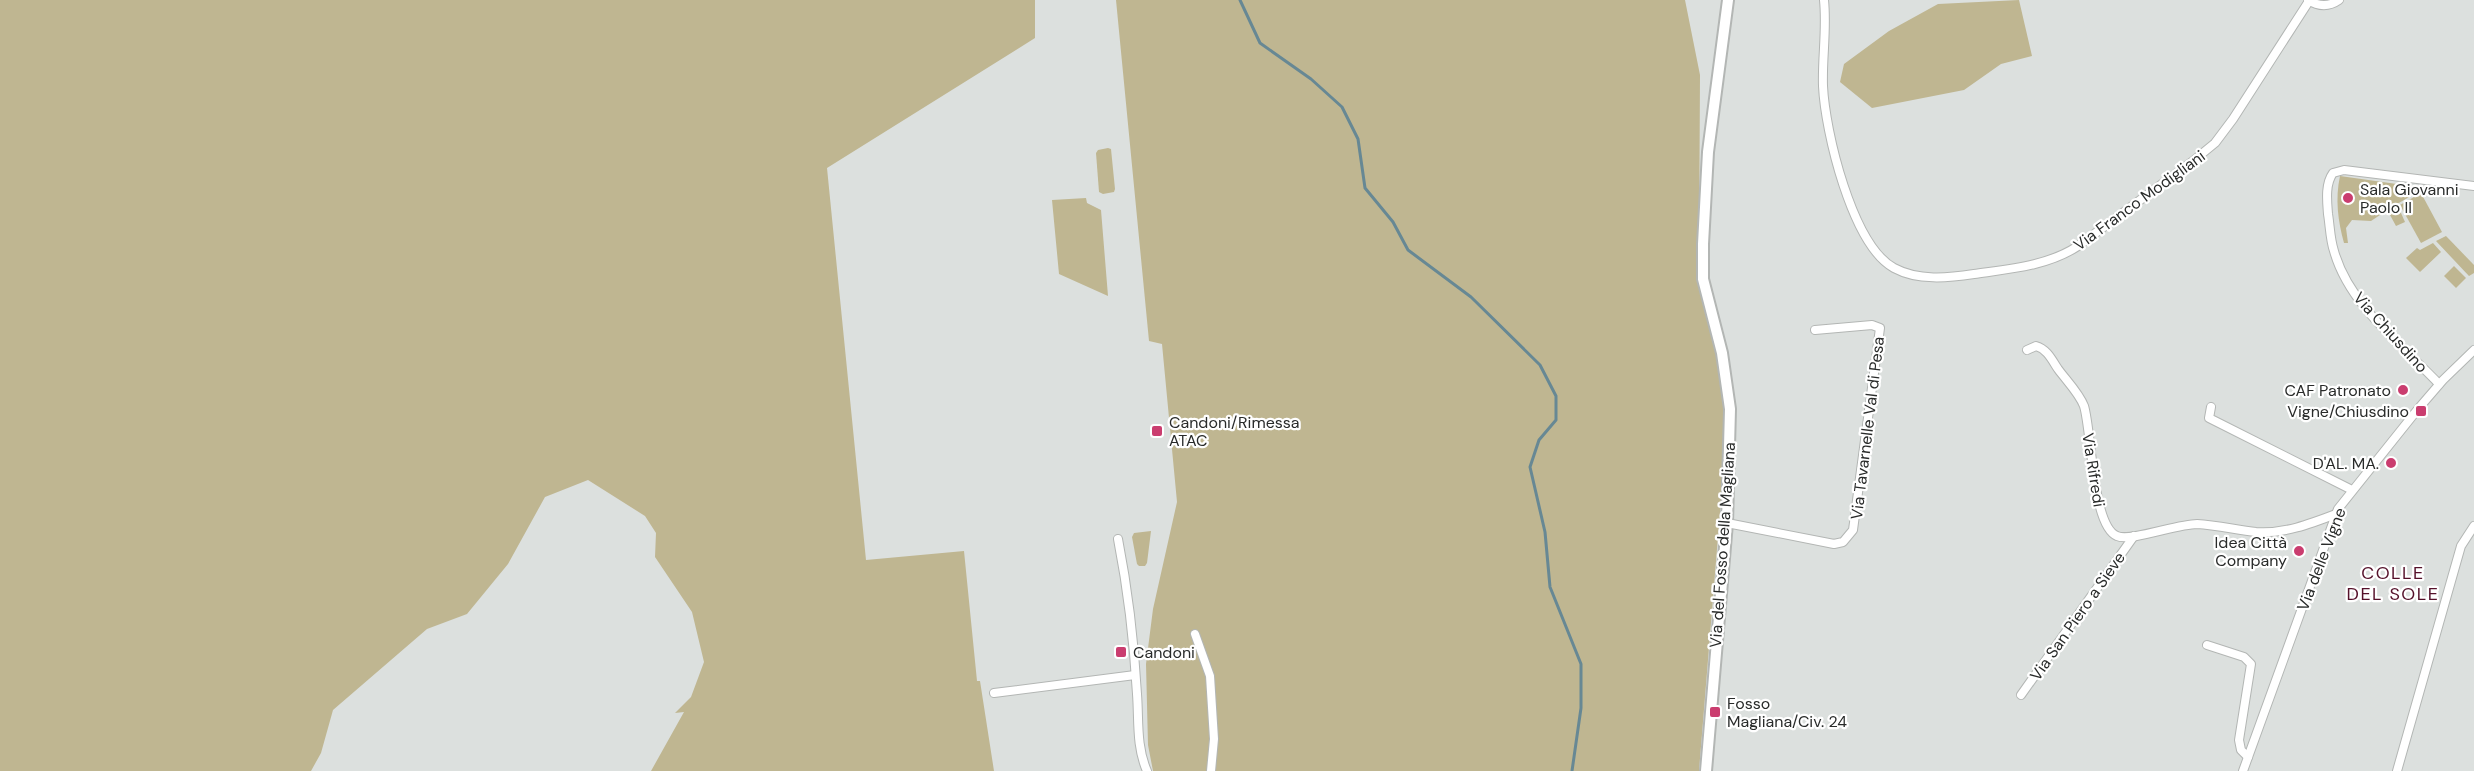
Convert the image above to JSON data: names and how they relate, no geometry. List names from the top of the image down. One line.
{"streets":{"street":["Via Franco Modigliani","Via Chiusdino","Via Tavarnelle Val di Pesa","Via Rifredi","Via del Fosso della Magliana","Via delle Vigne","Via San Piero a Sieve"]},"crossings":[["Via Chiusdino","Via delle Vigne"],["Via Tavarnelle Val di Pesa","Via del Fosso della Magliana"],["Via Rifredi","Via San Piero a Sieve"]],"districts":["COLLE DEL SOLE"],"places":{"other":["Sala Giovanni Paolo II","CAF Patronato","D'AL. MA.","Idea Città Company"],"transit":["Vigne/Chiusdino","Candoni/Rimessa ATAC","Candoni","Fosso Magliana/Civ. 24"]}}
